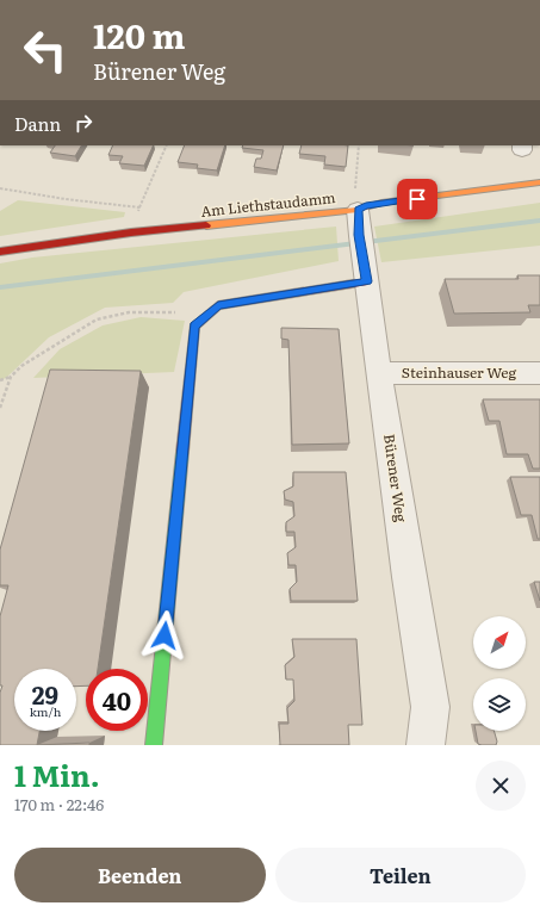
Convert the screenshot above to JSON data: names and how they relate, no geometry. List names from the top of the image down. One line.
{"streets":{"street":["Am Liethstaudamm","Steinhauser Weg","Bürener Weg"]},"crossings":[["Am Liethstaudamm","Bürener Weg"],["Steinhauser Weg","Bürener Weg"]],"north":"top right","page":{"turn":["120 m","Bürener Weg"],"then":"Dann","speed":"29 km/h","limit":"40","heading":["1 Min.","170 m · 22:46"],"buttons":["Beenden","Teilen"]}}
